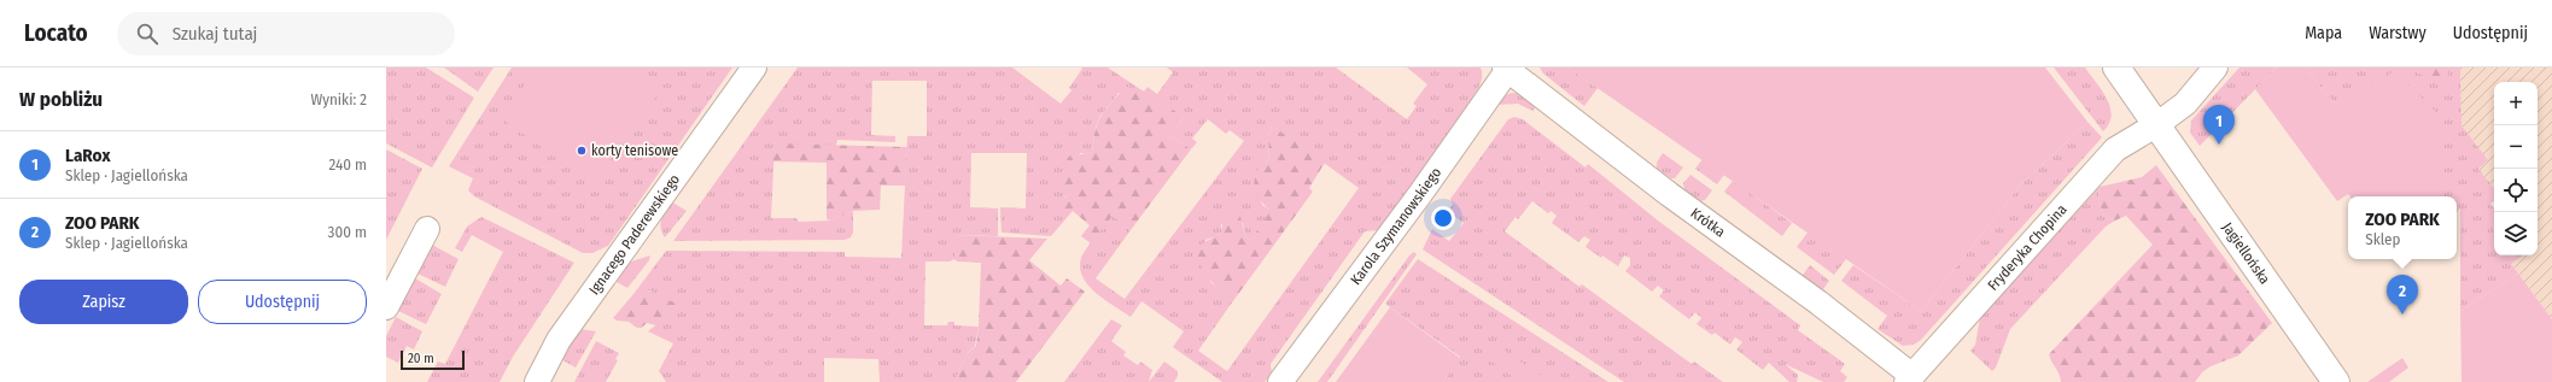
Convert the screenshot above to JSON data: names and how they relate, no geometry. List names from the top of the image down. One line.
{"streets":{"street":["Krótka","Karola Szymanowskiego","Ignacego Paderewskiego","Fryderyka Chopina","Jagiellońska"]},"crossings":[["Krótka","Karola Szymanowskiego"],["Krótka","Fryderyka Chopina"],["Fryderyka Chopina","Jagiellońska"]],"places":["korty tenisowe"],"scale_bar":"20 m","page":{"header":"Locato","search":"Szukaj tutaj","nav":["Mapa","Warstwy","Udostępnij"],"heading":["W pobliżu","Wyniki: 2"],"map_buttons":["+","−"],"pins":["1","2"],"list":[{"mark":"1","name":"LaRox","note":"Sklep · Jagiellońska","value":"240 m"},{"mark":"2","name":"ZOO PARK","note":"Sklep · Jagiellońska","value":"300 m"}],"popup":["ZOO PARK","Sklep"],"buttons":["Zapisz","Udostępnij"],"scale":"20 m"}}
